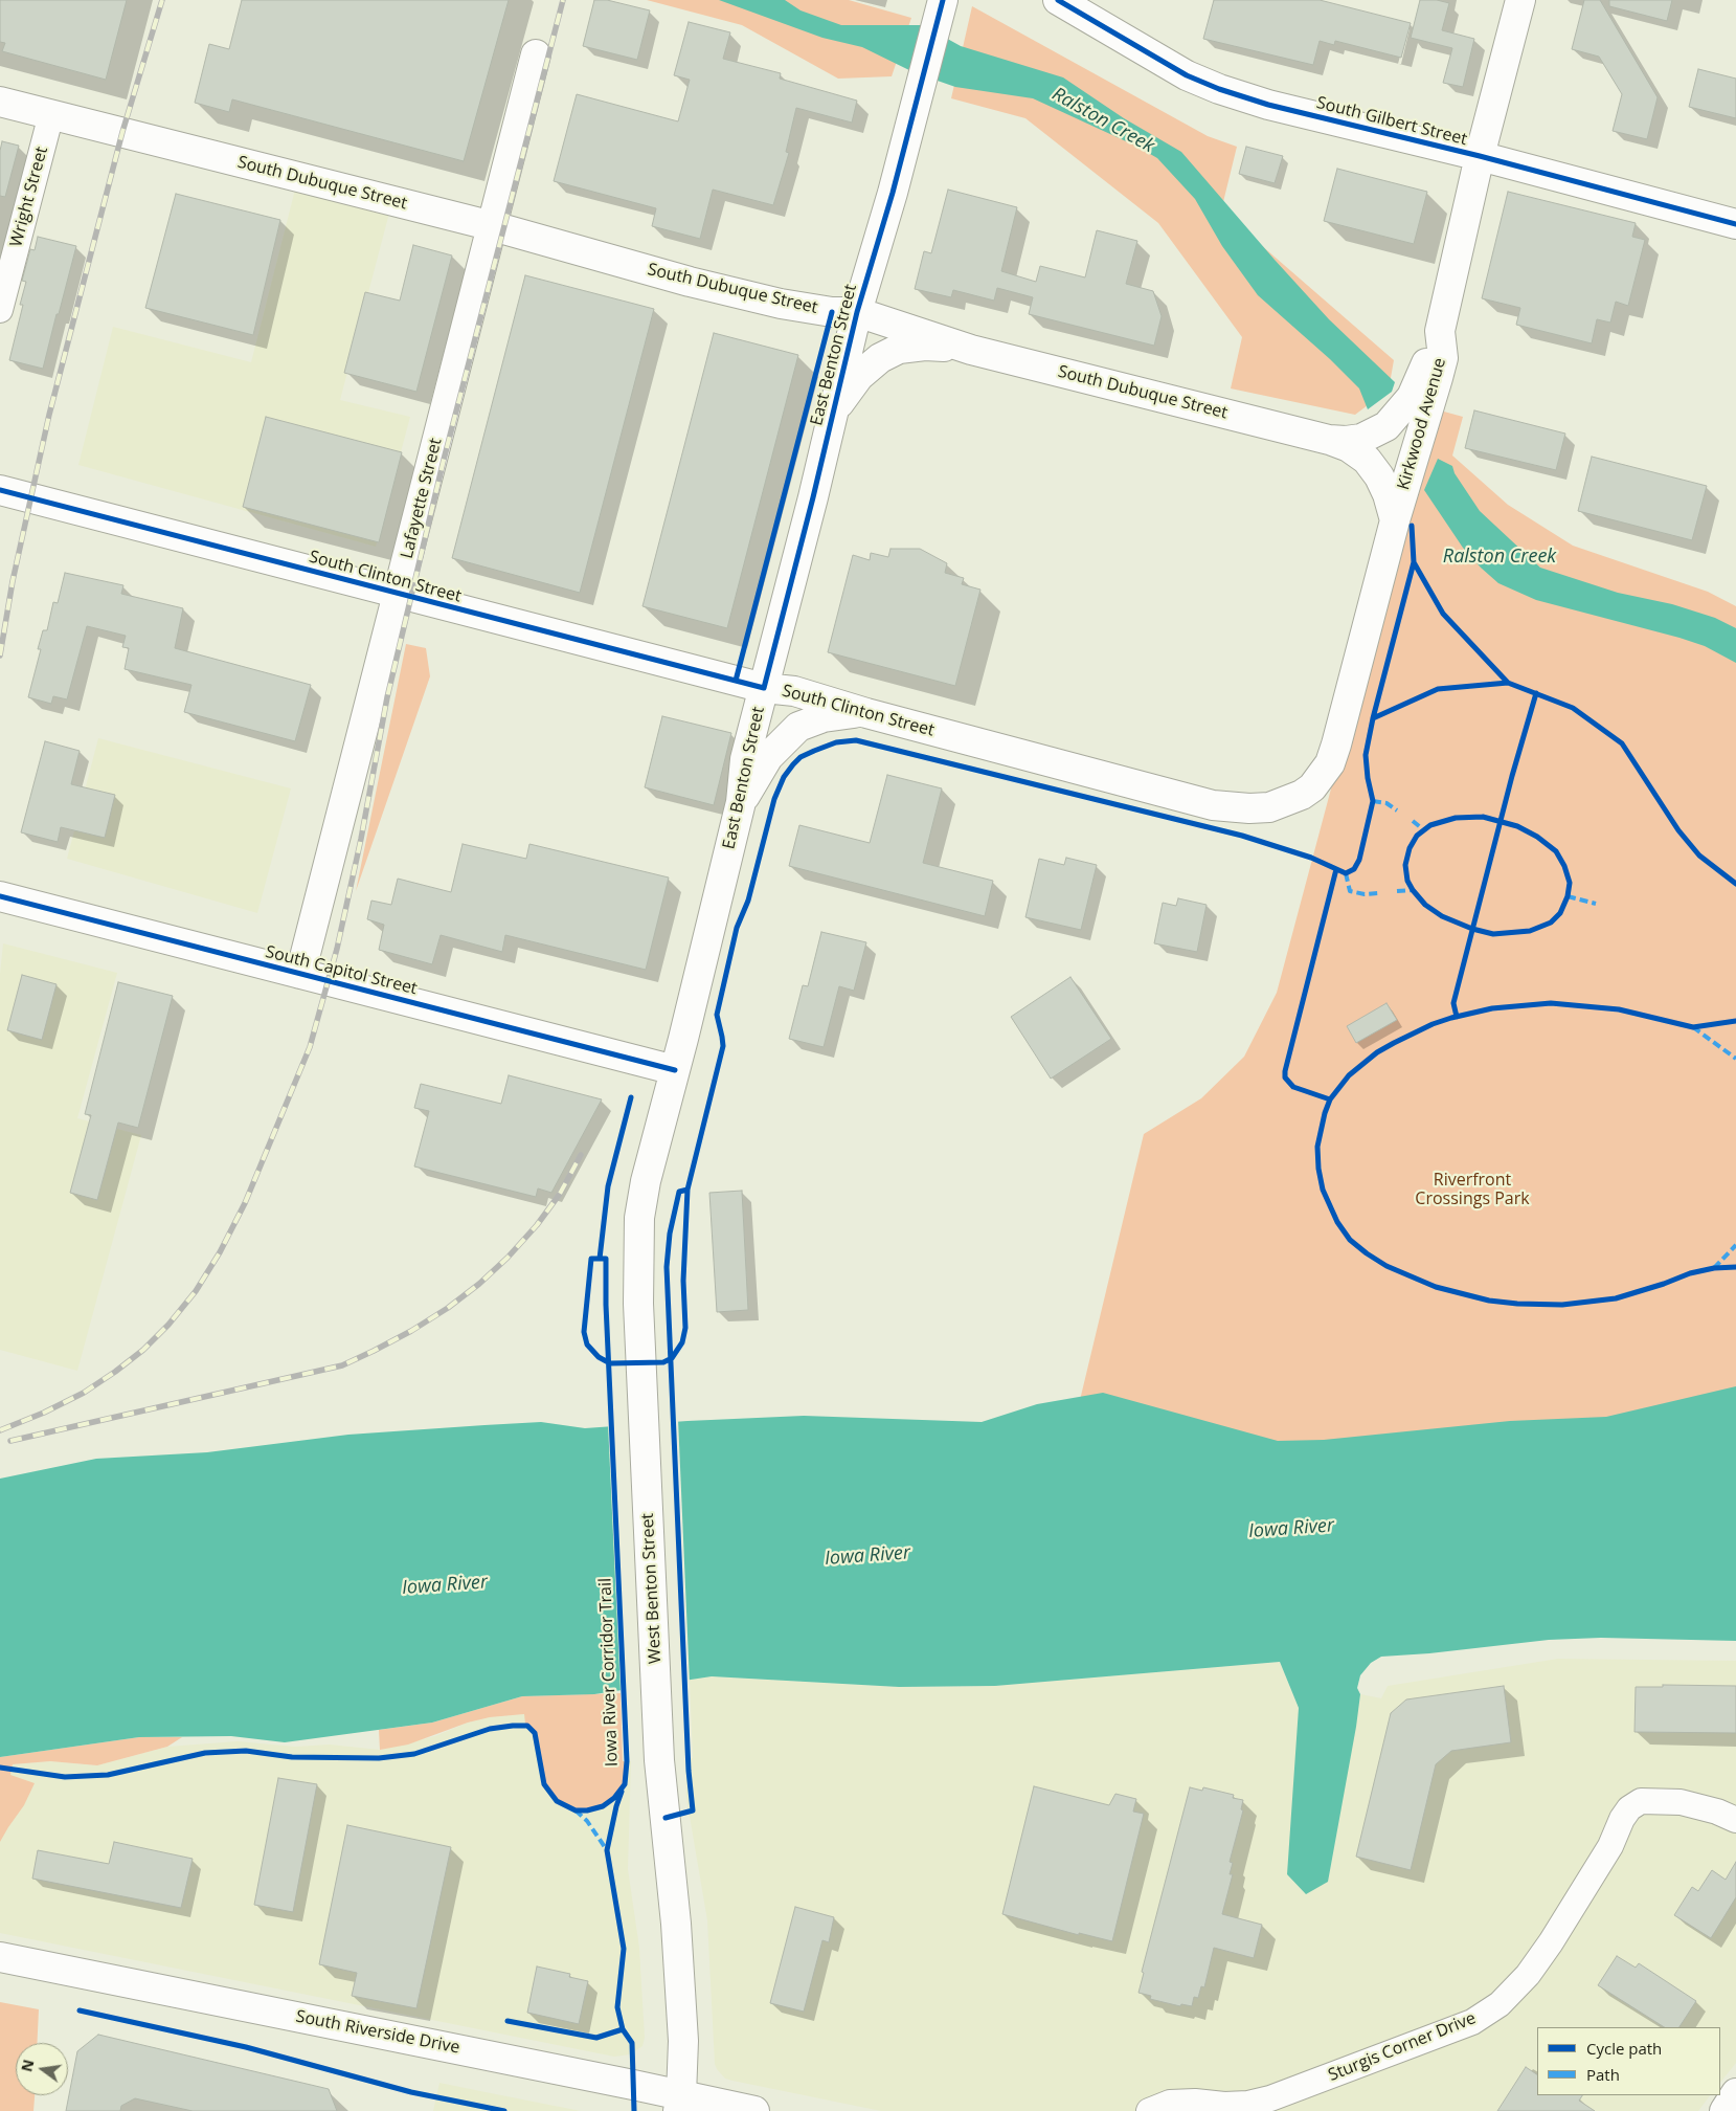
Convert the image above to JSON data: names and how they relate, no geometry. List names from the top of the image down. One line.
{"streets":{"street":["South Gilbert Street","South Dubuque Street","Wright Street","East Benton Street","Kirkwood Avenue","Lafayette Street","South Clinton Street","South Capitol Street","West Benton Street","South Riverside Drive","Sturgis Corner Drive"],"cycle path":["Iowa River Corridor Trail"]},"crossings":[["South Gilbert Street","Kirkwood Avenue"],["South Dubuque Street","Wright Street"],["South Dubuque Street","East Benton Street"],["South Dubuque Street","Kirkwood Avenue"],["South Dubuque Street","Lafayette Street"],["East Benton Street","South Clinton Street"],["East Benton Street","South Capitol Street"],["East Benton Street","West Benton Street"],["Kirkwood Avenue","South Clinton Street"],["Lafayette Street","South Clinton Street"],["Lafayette Street","South Capitol Street"],["South Capitol Street","West Benton Street"],["West Benton Street","South Riverside Drive"]],"water":["Ralston Creek","Iowa River"],"parks":["Riverfront Crossings Park"],"legend":["Cycle path","Path"],"north":"left"}
